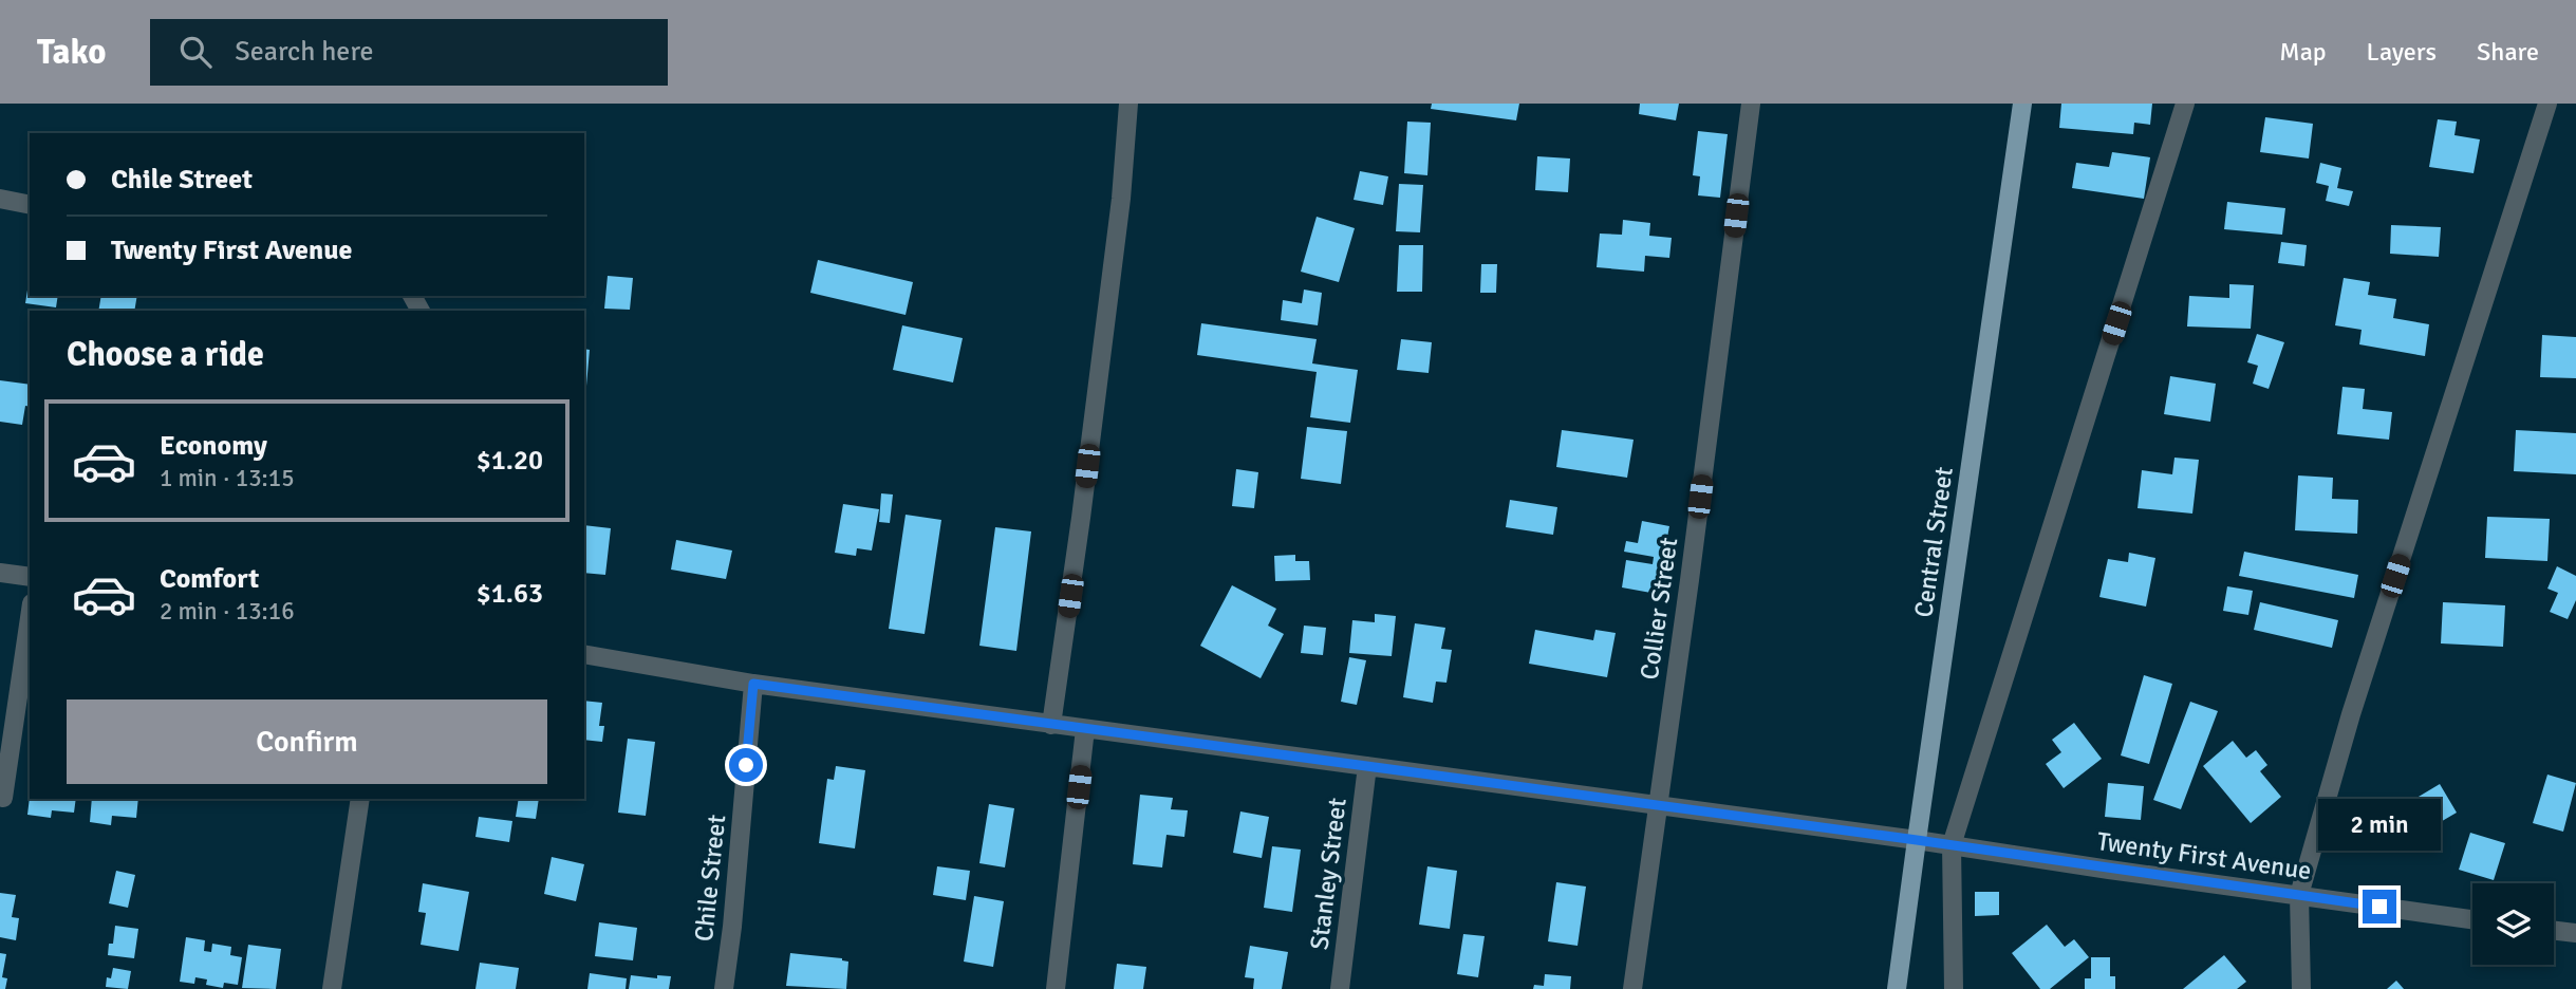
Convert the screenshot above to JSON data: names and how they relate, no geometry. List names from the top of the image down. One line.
{"streets":{"main road":["Central Street"],"street":["Collier Street","Twenty First Avenue","Stanley Street","Chile Street"]},"crossings":[["Central Street","Twenty First Avenue"],["Collier Street","Twenty First Avenue"],["Twenty First Avenue","Stanley Street"],["Twenty First Avenue","Chile Street"]],"page":{"header":"Tako","search":"Search here","nav":["Map","Layers","Share"],"banner":["Chile Street","Twenty First Avenue"],"heading":"Choose a ride","list":[{"name":"Economy","note":"1 min · 13:15","value":"$1.20"},{"name":"Comfort","note":"2 min · 13:16","value":"$1.63"}],"buttons":"Confirm","bubble":"2 min"}}
